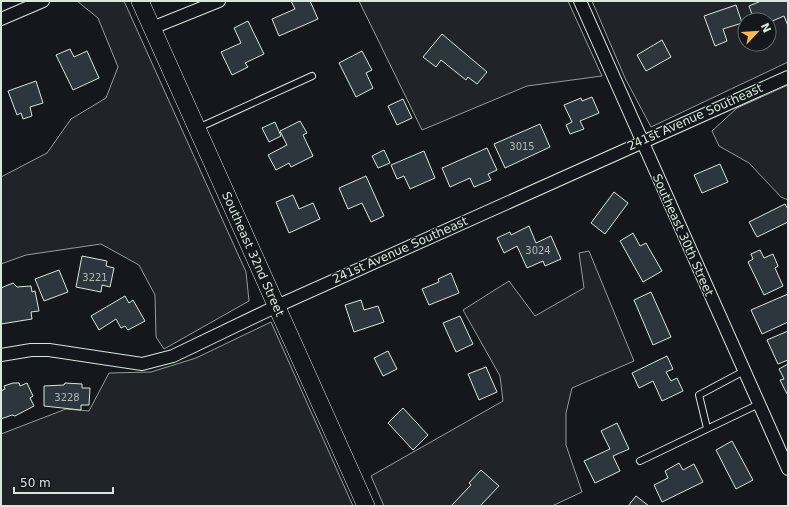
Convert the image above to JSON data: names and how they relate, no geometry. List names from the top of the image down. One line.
{"streets":{"street":["241st Avenue Southeast","Southeast 30th Street","Southeast 32nd Street"]},"crossings":[["241st Avenue Southeast","Southeast 30th Street"],["241st Avenue Southeast","Southeast 32nd Street"]],"house_numbers":["3015","3024","3221","3228"],"scale_bar":"50 m","north":"top right"}
